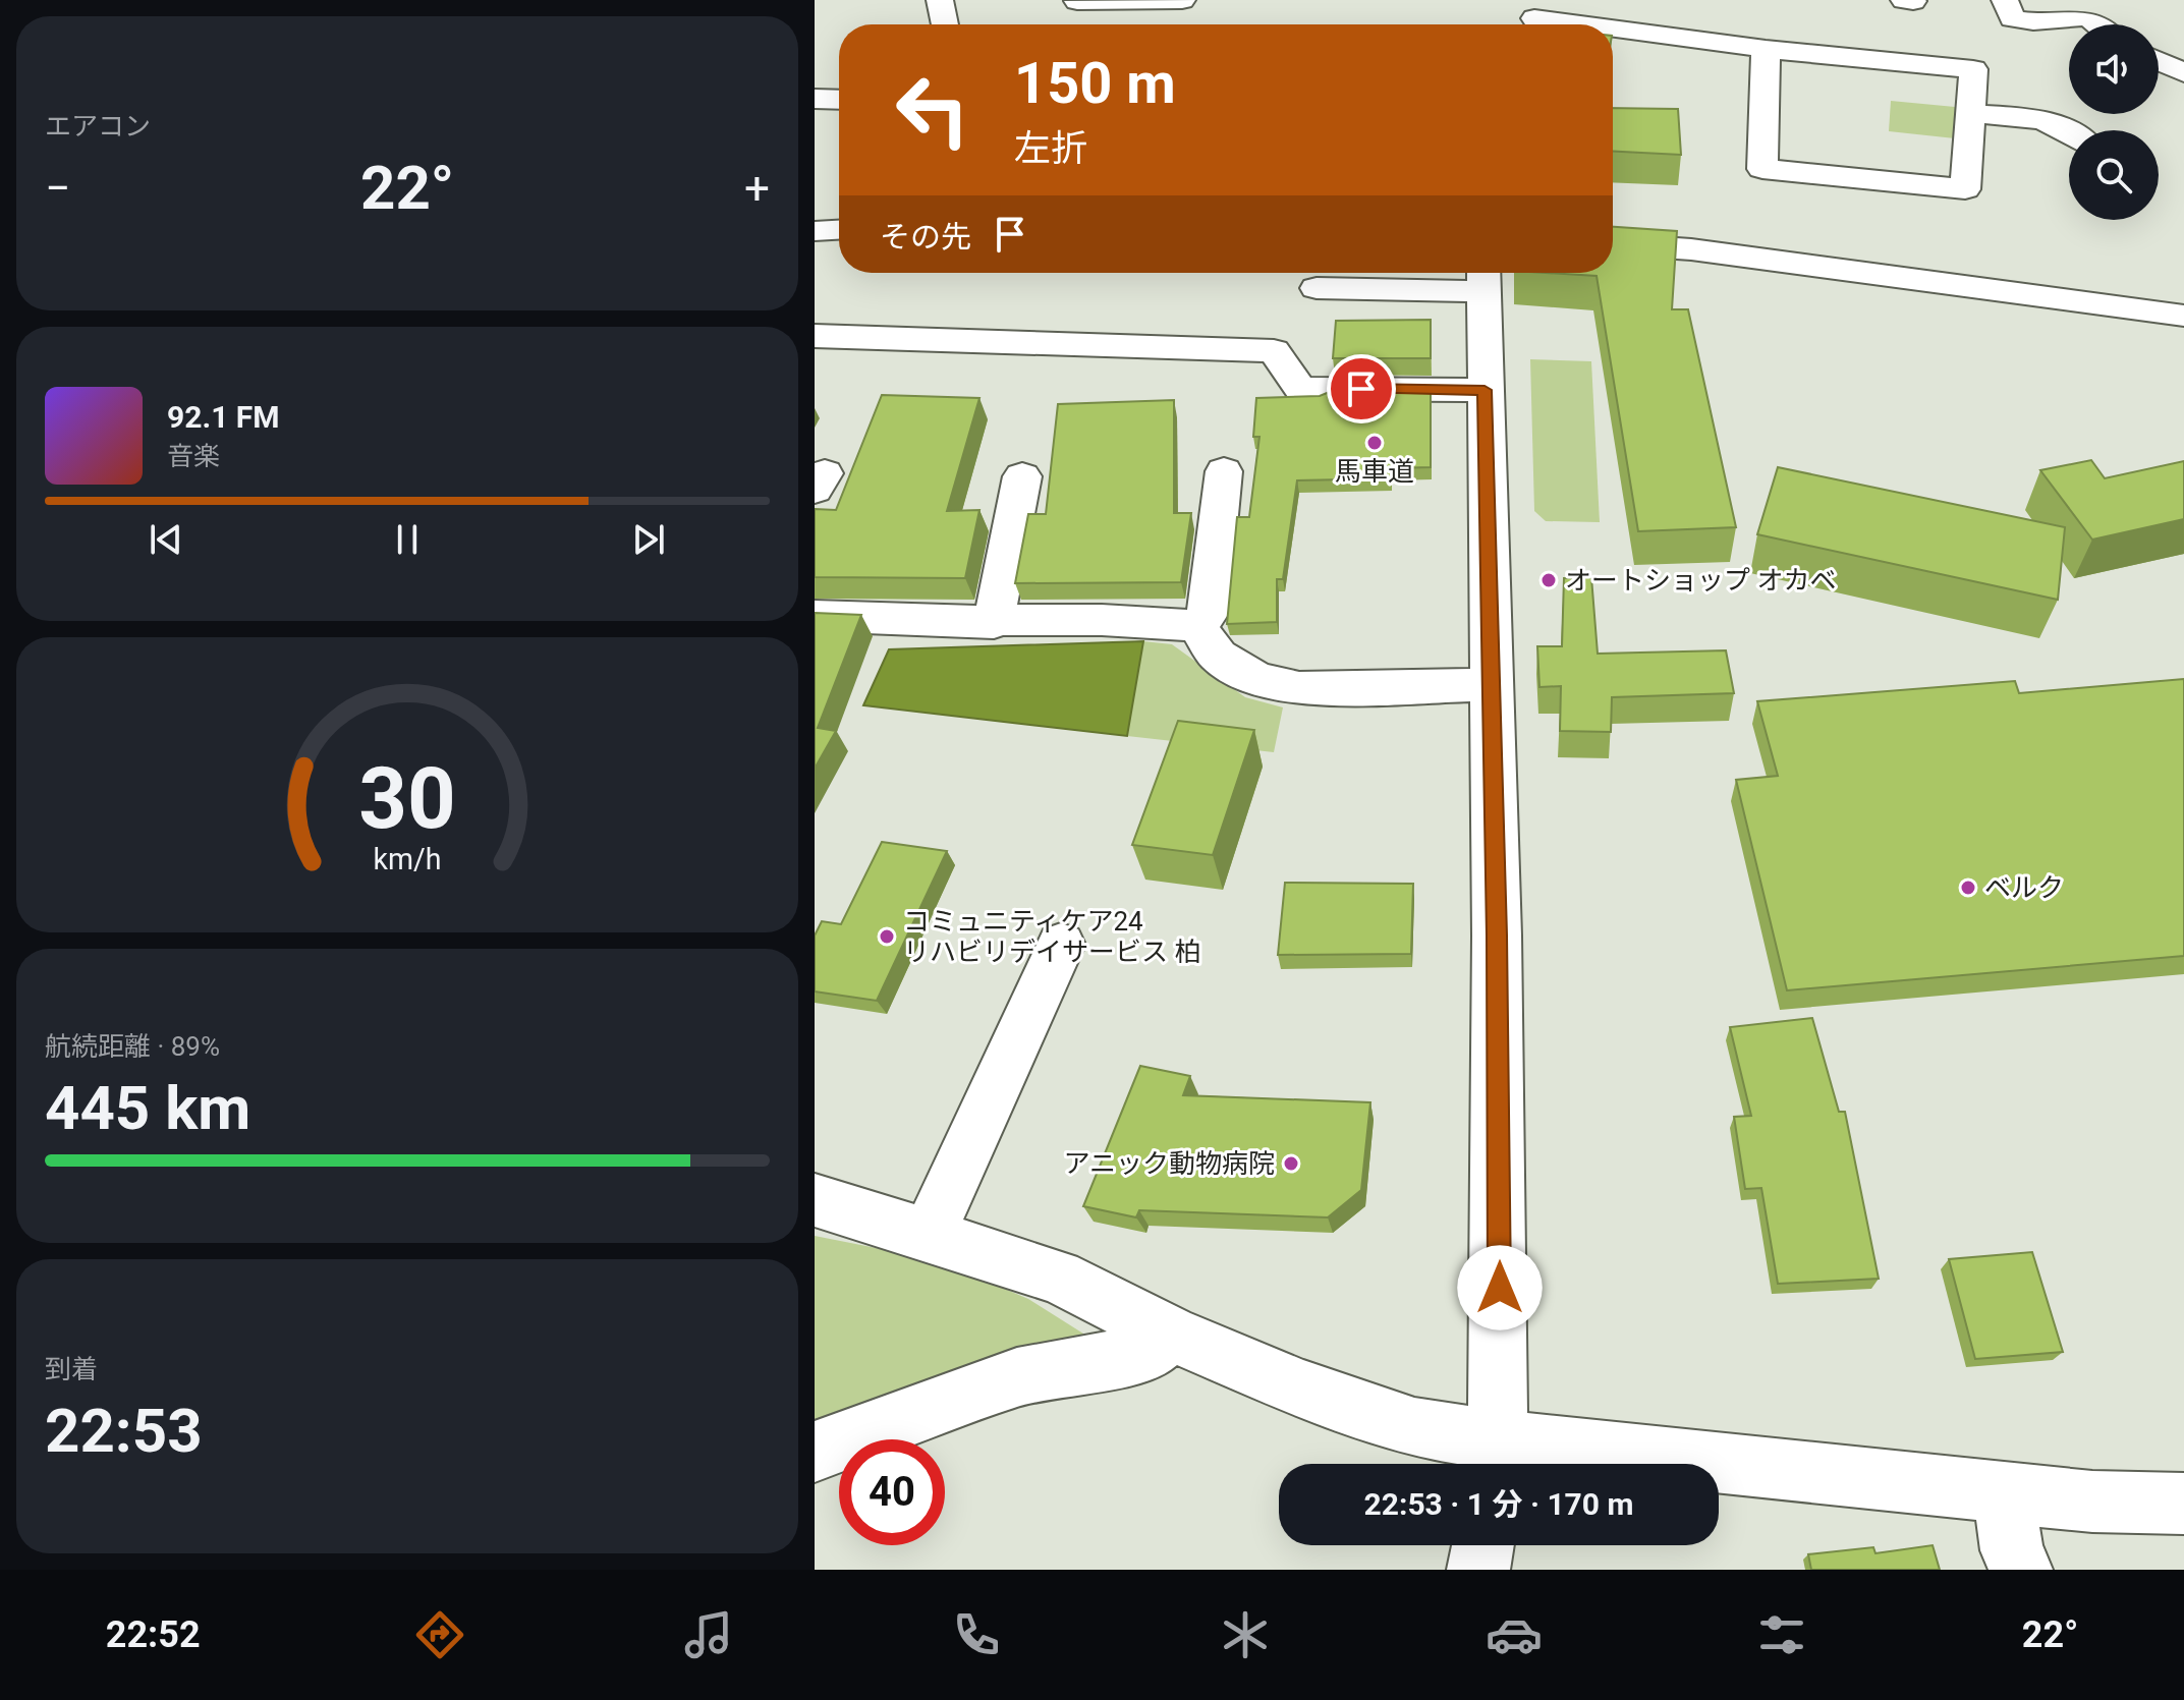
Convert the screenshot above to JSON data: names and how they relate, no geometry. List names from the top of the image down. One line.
{"places":["馬車道","オートショップ オカベ","ベルク","コミュニティケア24 リハビリデイサービス 柏","アニック動物病院"],"page":{"tile":["エアコン",["航続距離 · 89%","445 km"],["到着","22:53"]],"turn":["150 m","左折"],"heat":["−","22°","+"],"then":"その先","song":["92.1 FM","音楽"],"limit":"40","trip":"22:53 · 1 分 · 170 m","tabs":["22:52","22°"],"gauge":["30","km/h"]}}
